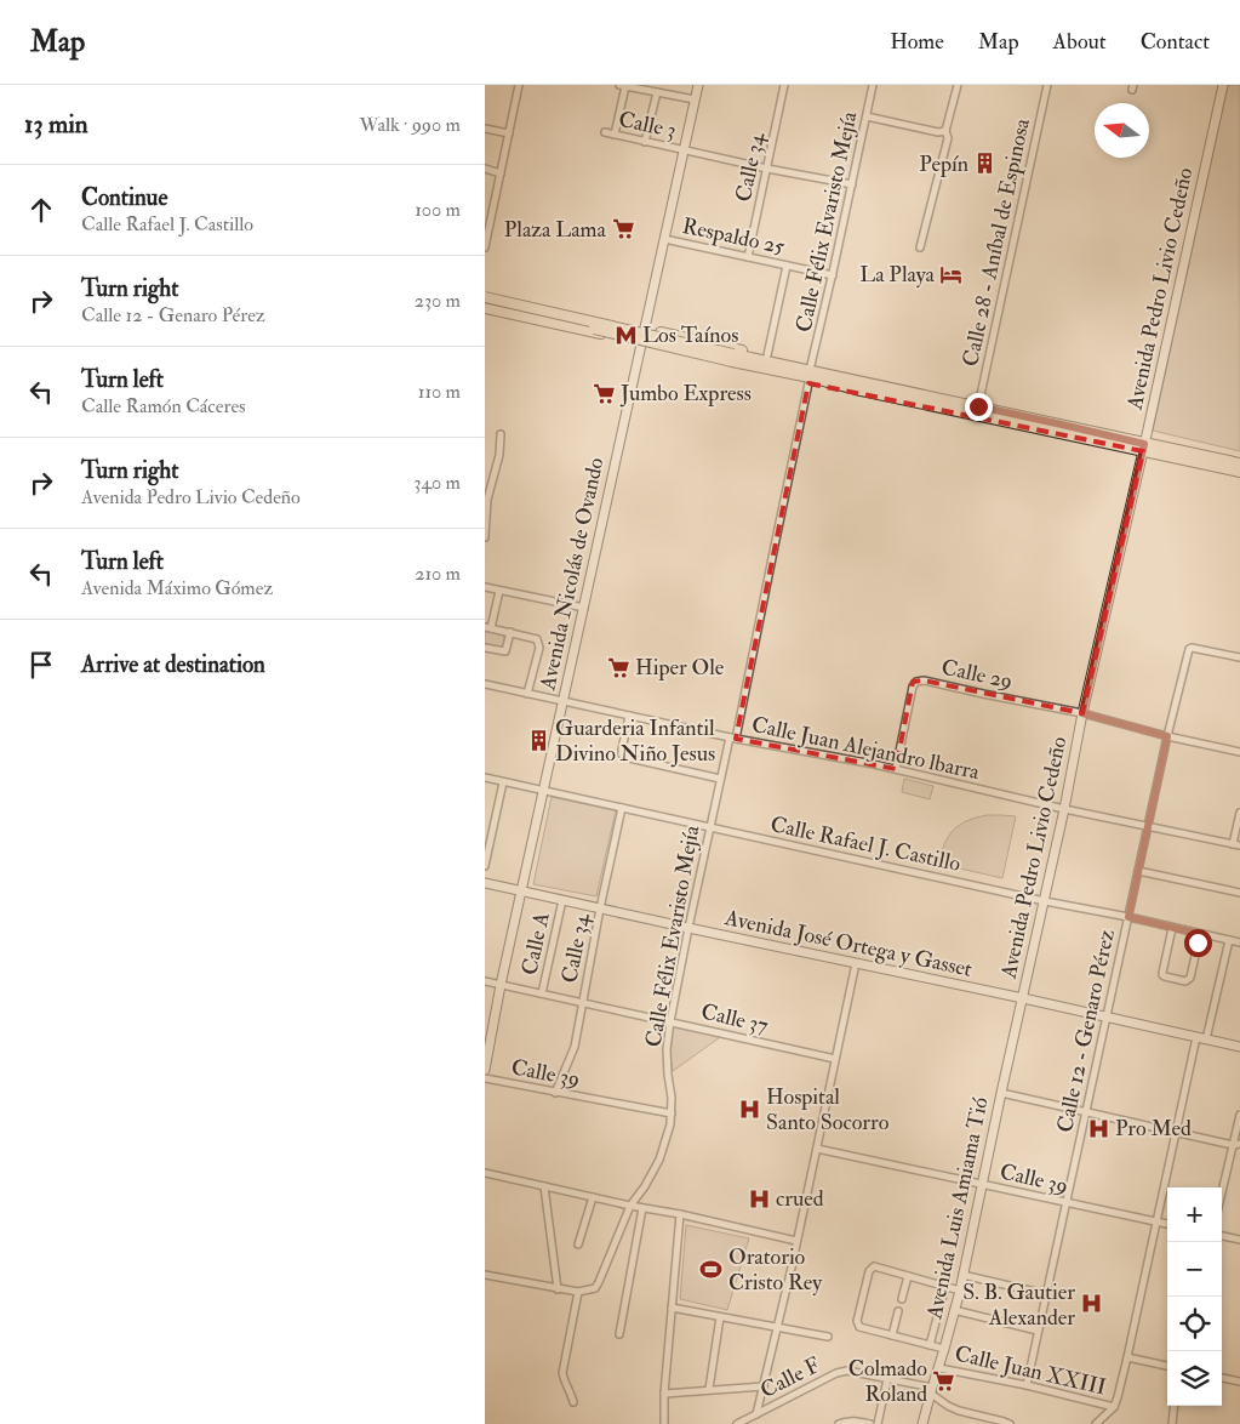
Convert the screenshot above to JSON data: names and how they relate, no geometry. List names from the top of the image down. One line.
{"streets":{"main road":["Avenida Pedro Livio Cedeño","Avenida Nicolás de Ovando","Avenida José Ortega y Gasset","Avenida Luis Amiama Tió"],"street":["Calle 3","Calle 34","Calle Félix Evaristo Mejía","Respaldo 25","Calle 28 - Aníbal de Espinosa","Calle 29","Calle Juan Alejandro lbarra","Calle Rafael J. Castillo","Calle A","Calle 37","Calle 12 - Genaro Pérez","Calle 39","Calle Juan XXIII","Calle F"]},"crossings":[["Calle 3","Calle 34"],["Calle 3","Calle Félix Evaristo Mejía"],["Calle 3","Avenida Nicolás de Ovando"],["Calle 34","Respaldo 25"],["Calle 34","Calle Rafael J. Castillo"],["Calle 34","Avenida José Ortega y Gasset"],["Calle 34","Calle 37"],["Calle 34","Calle 39"],["Calle Félix Evaristo Mejía","Respaldo 25"],["Calle Félix Evaristo Mejía","Calle Juan Alejandro lbarra"],["Calle Félix Evaristo Mejía","Calle Rafael J. Castillo"],["Calle Félix Evaristo Mejía","Avenida José Ortega y Gasset"],["Calle Félix Evaristo Mejía","Calle 37"],["Calle Félix Evaristo Mejía","Calle 39"],["Respaldo 25","Avenida Nicolás de Ovando"],["Avenida Pedro Livio Cedeño","Calle 29"],["Avenida Pedro Livio Cedeño","Calle Juan Alejandro lbarra"],["Avenida Pedro Livio Cedeño","Calle Rafael J. Castillo"],["Avenida Pedro Livio Cedeño","Avenida José Ortega y Gasset"],["Avenida Pedro Livio Cedeño","Avenida Luis Amiama Tió"],["Avenida Nicolás de Ovando","Calle Juan Alejandro lbarra"],["Avenida Nicolás de Ovando","Calle Rafael J. Castillo"],["Avenida Nicolás de Ovando","Avenida José Ortega y Gasset"],["Avenida Nicolás de Ovando","Calle 37"],["Calle 29","Calle Juan Alejandro lbarra"],["Calle 29","Calle 12 - Genaro Pérez"],["Calle Juan Alejandro lbarra","Calle 12 - Genaro Pérez"],["Calle Rafael J. Castillo","Calle 12 - Genaro Pérez"],["Calle A","Avenida José Ortega y Gasset"],["Calle A","Calle 37"],["Avenida José Ortega y Gasset","Calle 12 - Genaro Pérez"],["Avenida José Ortega y Gasset","Avenida Luis Amiama Tió"],["Calle 12 - Genaro Pérez","Calle 39"],["Calle 12 - Genaro Pérez","Calle Juan XXIII"],["Calle 39","Avenida Luis Amiama Tió"],["Avenida Luis Amiama Tió","Calle Juan XXIII"],["Avenida Luis Amiama Tió","Calle F"]],"places":{"building":["Pepín","Guarderia Infantil Divino Niño Jesus"],"supermarket":["Plaza Lama","Jumbo Express","Hiper Ole","Colmado Roland"],"hotel":["La Playa"],"metro station":["Los Taínos"],"hospital":["Hospital Santo Socorro","Pro Med","crued","S. B. Gautier Alexander"],"sports":["Oratorio Cristo Rey"]},"north":"left","page":{"header":"Map","nav":["Home","Map","About","Contact"],"heading":["13 min","Walk · 990 m"],"list":[["Continue","Calle Rafael J. Castillo","100 m"],["Turn right","Calle 12 - Genaro Pérez","230 m"],["Turn left","Calle Ramón Cáceres","110 m"],["Turn right","Avenida Pedro Livio Cedeño","340 m"],["Turn left","Avenida Máximo Gómez","210 m"],"Arrive at destination"],"map_buttons":["+","−"]}}
